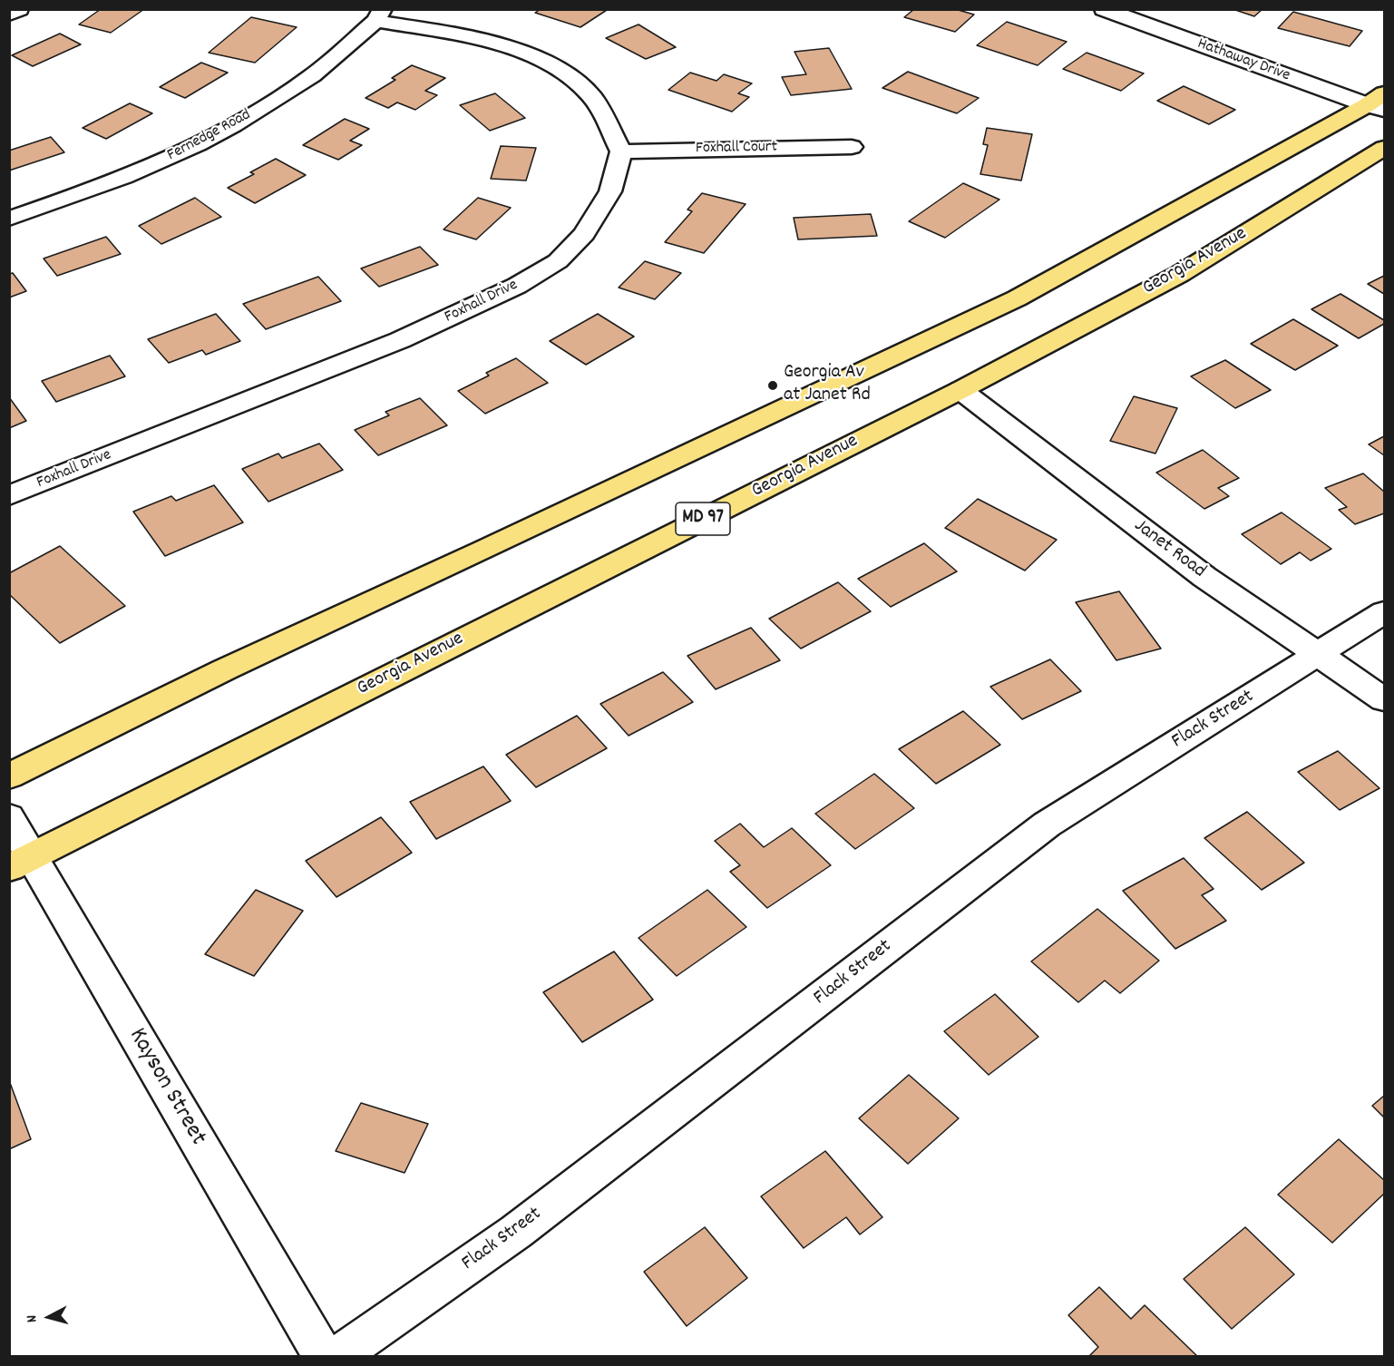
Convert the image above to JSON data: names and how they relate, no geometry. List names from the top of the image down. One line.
{"streets":{"main road":["Georgia Avenue","MD 97"],"street":["Hathaway Drive","Fernedge Road","Foxhall Court","Foxhall Drive","Janet Road","Flack Street","Kayson Street"]},"crossings":[["Foxhall Court","Foxhall Drive"],["Georgia Avenue","Janet Road"],["Georgia Avenue","Kayson Street"],["Janet Road","Flack Street"]],"places":["Georgia Av at Janet Rd"],"north":"left"}
